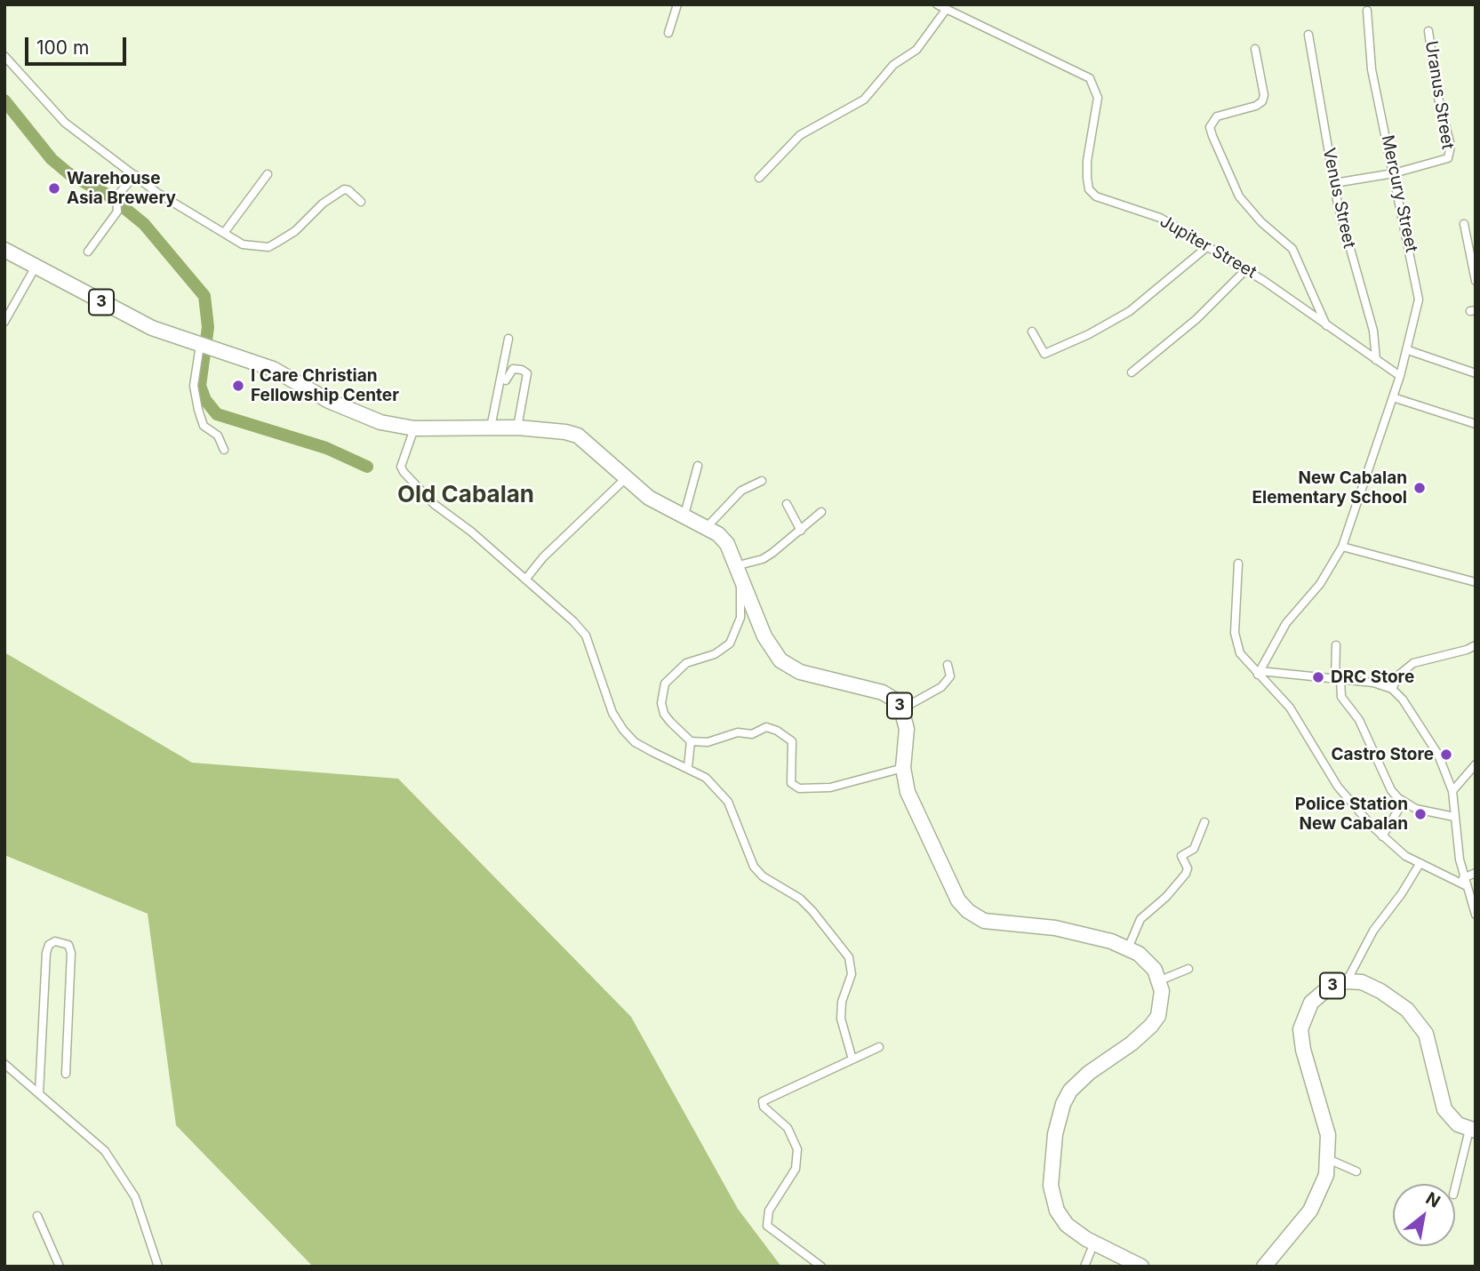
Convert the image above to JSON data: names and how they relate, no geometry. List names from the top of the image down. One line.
{"streets":{"highway":["3"],"street":["Uranus Street","Mercury Street","Venus Street","Jupiter Street"]},"crossings":[["Uranus Street","Mercury Street"],["Mercury Street","Jupiter Street"],["Venus Street","Jupiter Street"]],"districts":["Old Cabalan"],"places":["Warehouse Asia Brewery","I Care Christian Fellowship Center","New Cabalan Elementary School","DRC Store","Castro Store","Police Station New Cabalan"],"scale_bar":"100 m","north":"top right"}
